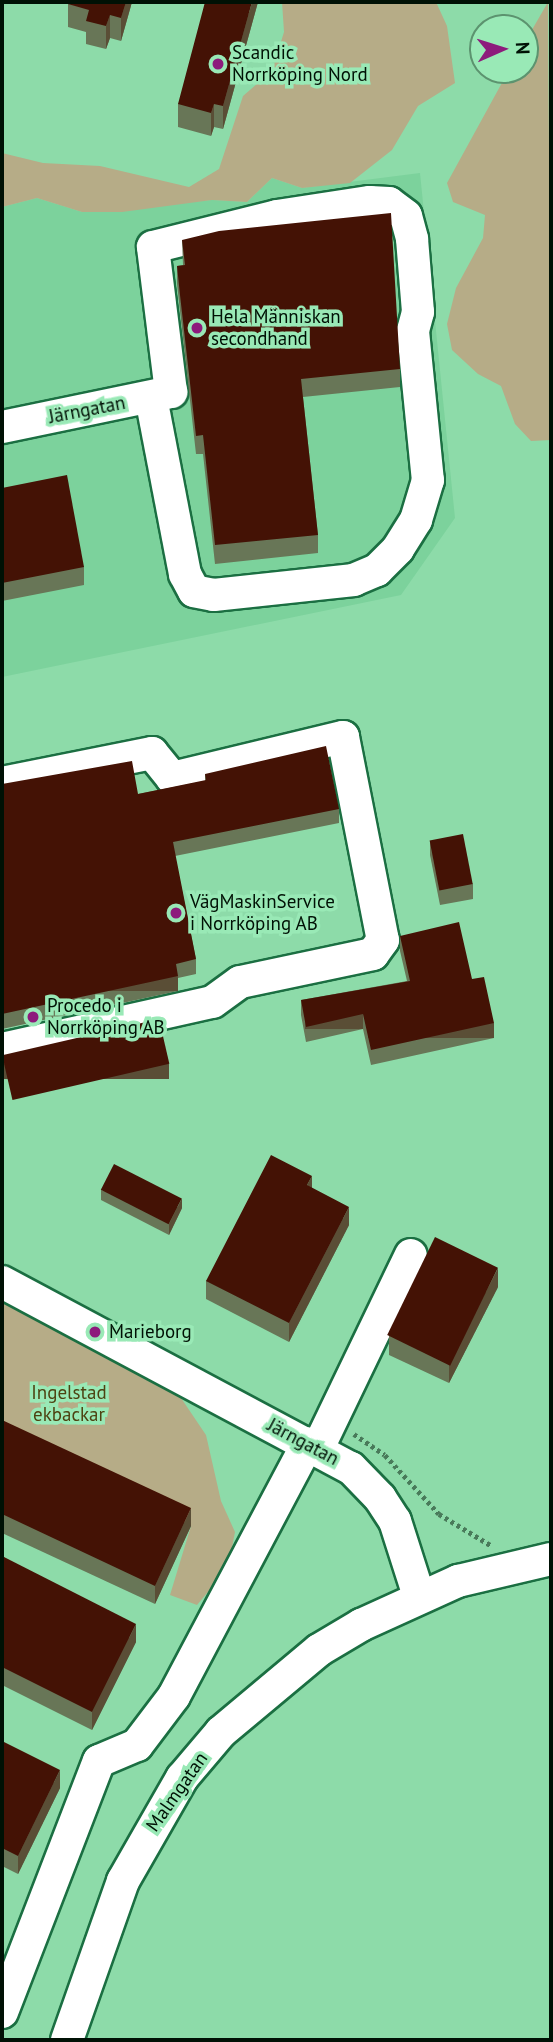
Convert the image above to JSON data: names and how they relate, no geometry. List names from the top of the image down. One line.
{"streets":{"street":["Järngatan","Malmgatan"]},"crossings":[["Järngatan","Malmgatan"]],"parks":["Ingelstad ekbackar"],"places":["Scandic Norrköping Nord","Hela Människan secondhand","VägMaskinService i Norrköping AB","Procedo i Norrköping AB","Marieborg"],"north":"right"}
